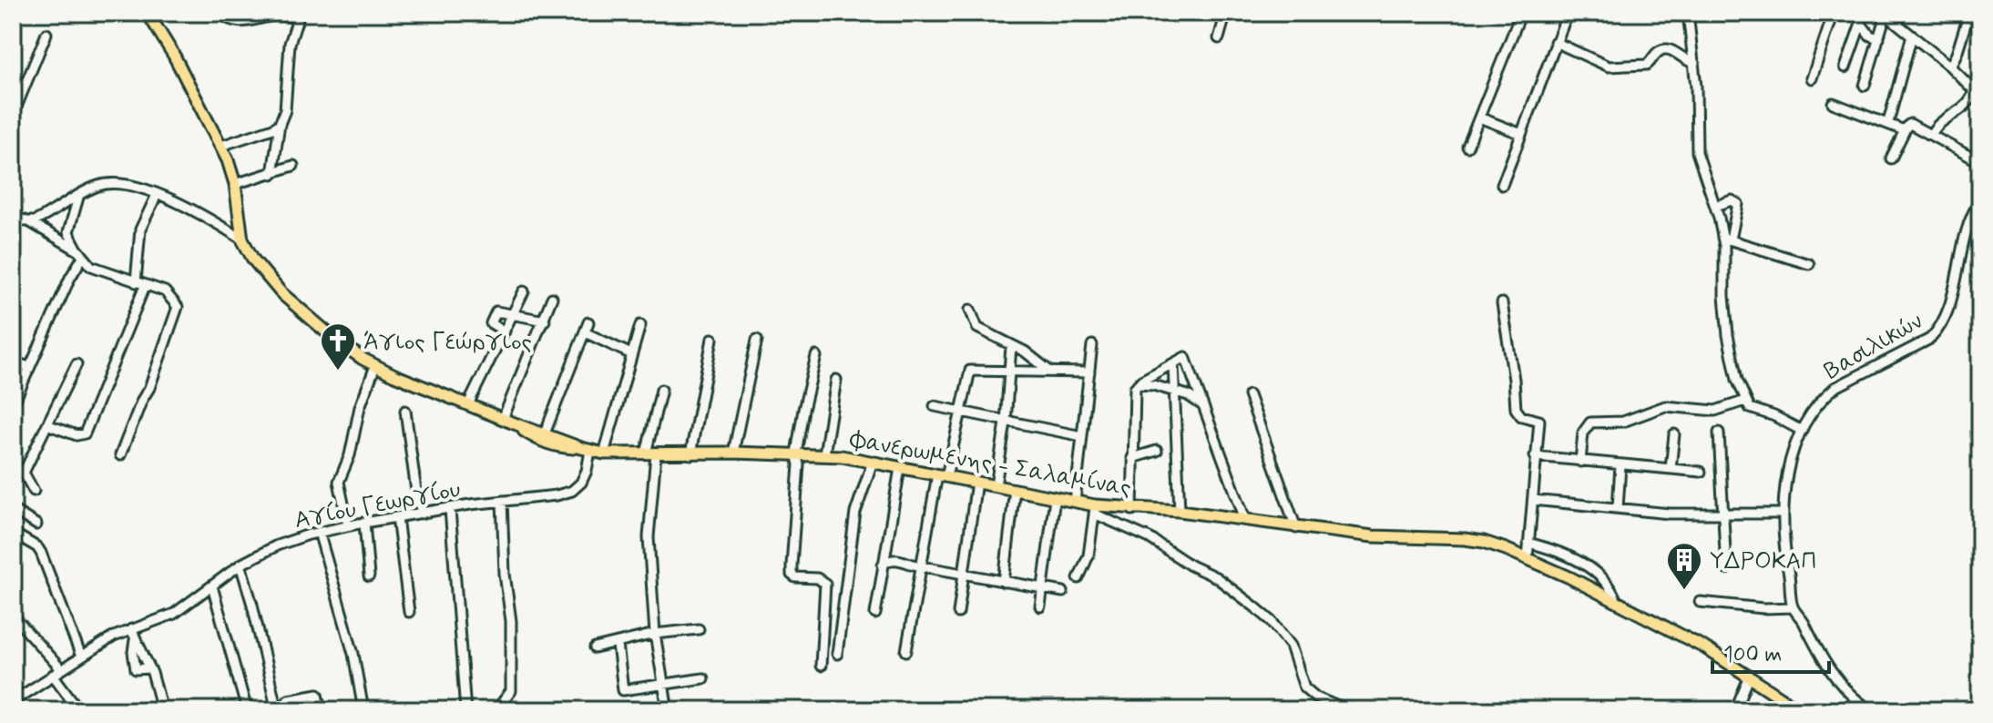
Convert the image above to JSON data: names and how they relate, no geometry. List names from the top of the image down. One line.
{"streets":{"main road":["Φανερωμενης - Σαλαμίνας"],"street":["Βασιλικών","Αγίου Γεωργίου"]},"crossings":[["Φανερωμενης - Σαλαμίνας","Αγίου Γεωργίου"]],"places":{"church":["Άγιος Γεώργιος"],"building":["ΥΔΡΟΚΑΠ"]},"scale_bar":"100 m"}
